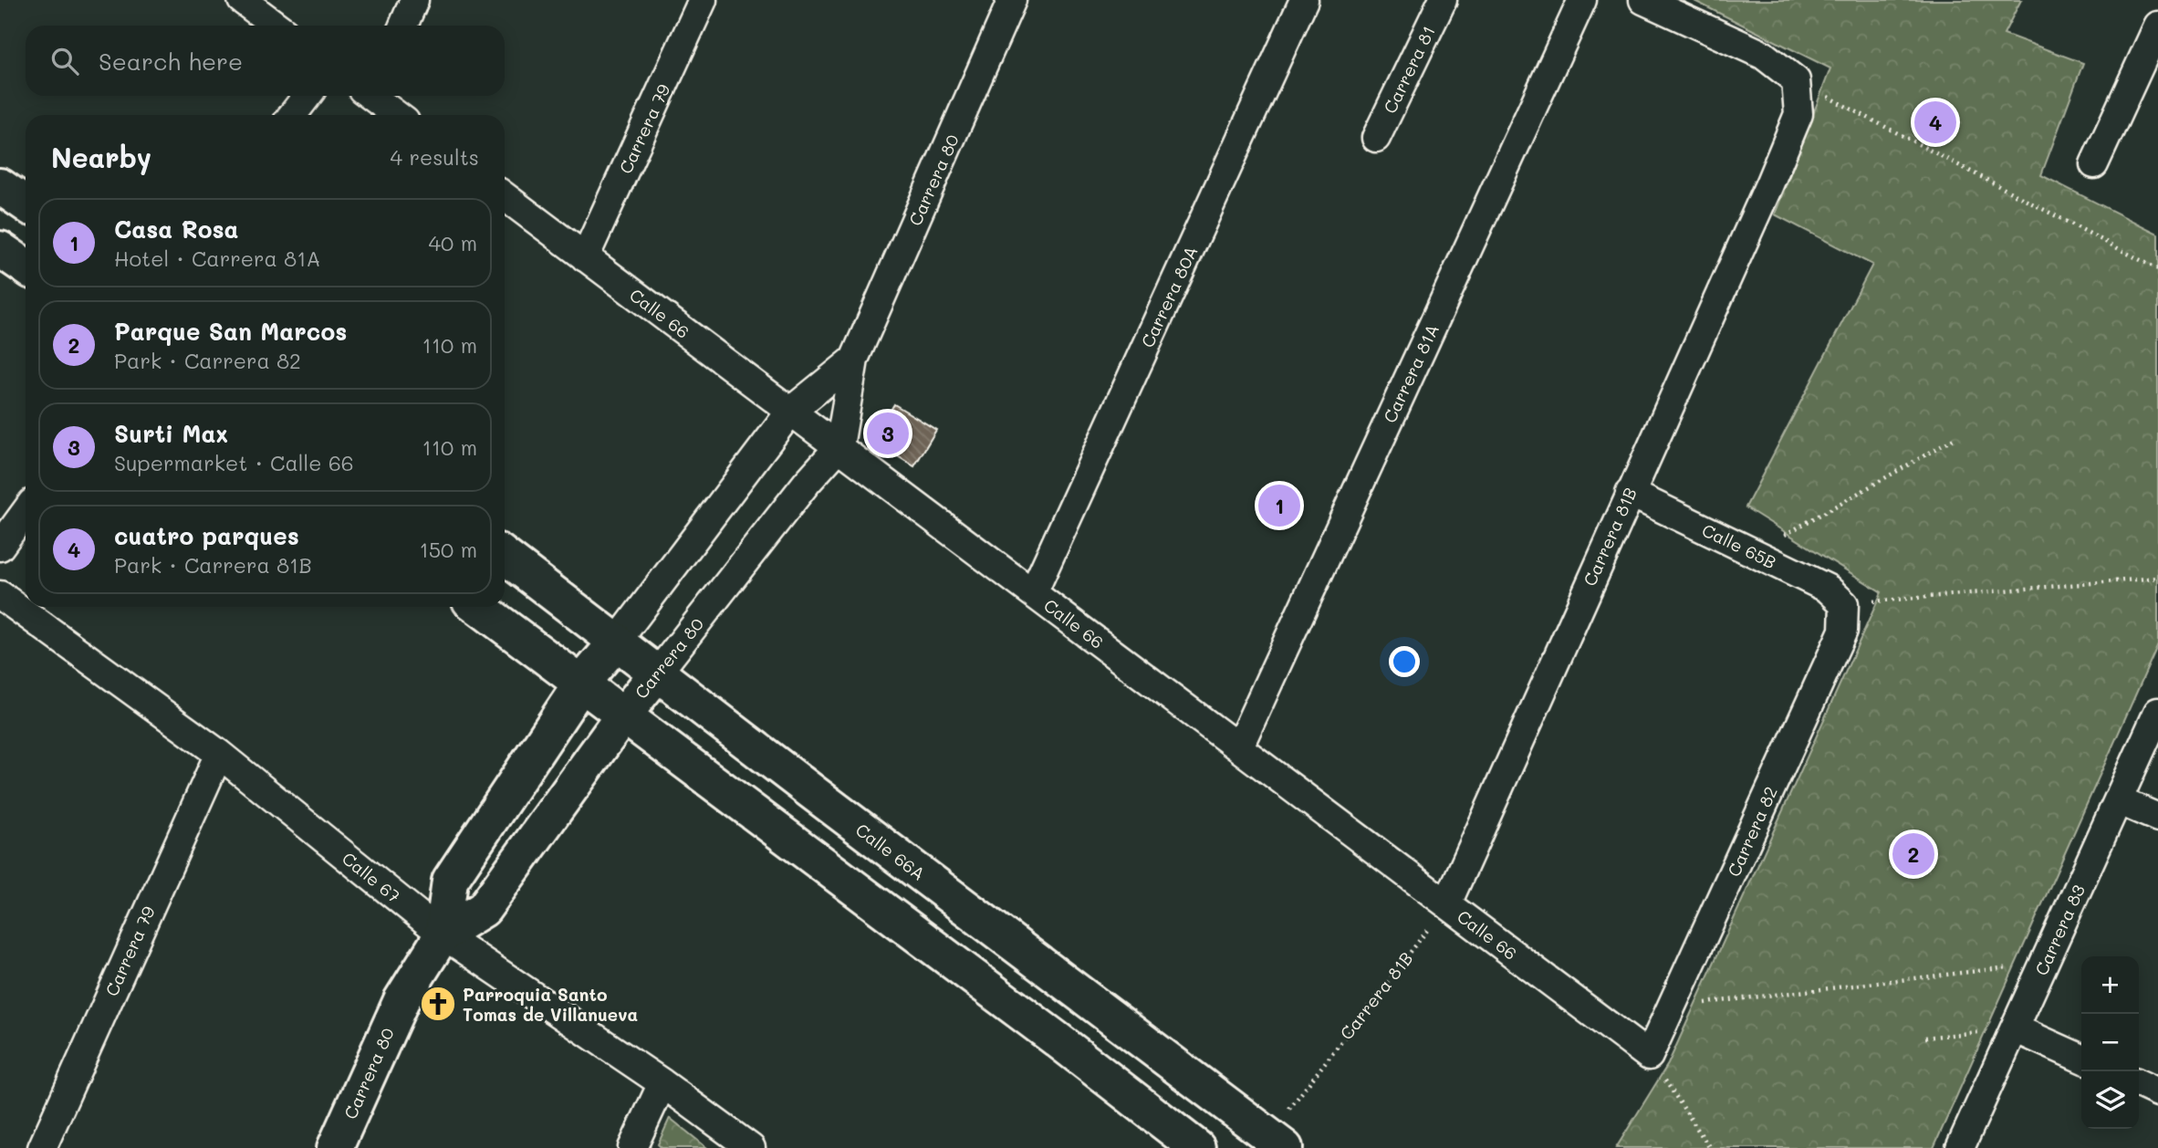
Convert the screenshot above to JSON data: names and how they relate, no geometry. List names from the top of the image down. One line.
{"streets":{"street":["Carrera 81","Carrera 79","Carrera 80","Carrera 80A","Calle 66","Carrera 81A","Carrera 81B","Calle 65B","Carrera 82","Calle 66A","Calle 67","Carrera 83"]},"crossings":[["Carrera 79","Calle 66"],["Carrera 79","Calle 67"],["Carrera 80","Calle 66"],["Carrera 80","Calle 66A"],["Carrera 80","Calle 67"],["Carrera 80A","Calle 66"],["Calle 66","Carrera 81A"],["Calle 66","Carrera 81B"],["Calle 66","Carrera 82"],["Carrera 81B","Calle 65B"],["Carrera 81B","Calle 66A"],["Calle 65B","Carrera 82"]],"places":{"church":["Parroquia Santo Tomas de Villanueva"]},"page":{"search":"Search here","pins":["4","3","1","2"],"heading":["Nearby","4 results"],"list":[{"mark":"1","name":"Casa Rosa","note":"Hotel · Carrera 81A","value":"40 m"},{"mark":"2","name":"Parque San Marcos","note":"Park · Carrera 82","value":"110 m"},{"mark":"3","name":"Surti Max","note":"Supermarket · Calle 66","value":"110 m"},{"mark":"4","name":"cuatro parques","note":"Park · Carrera 81B","value":"150 m"}],"map_buttons":["+","−"]}}
